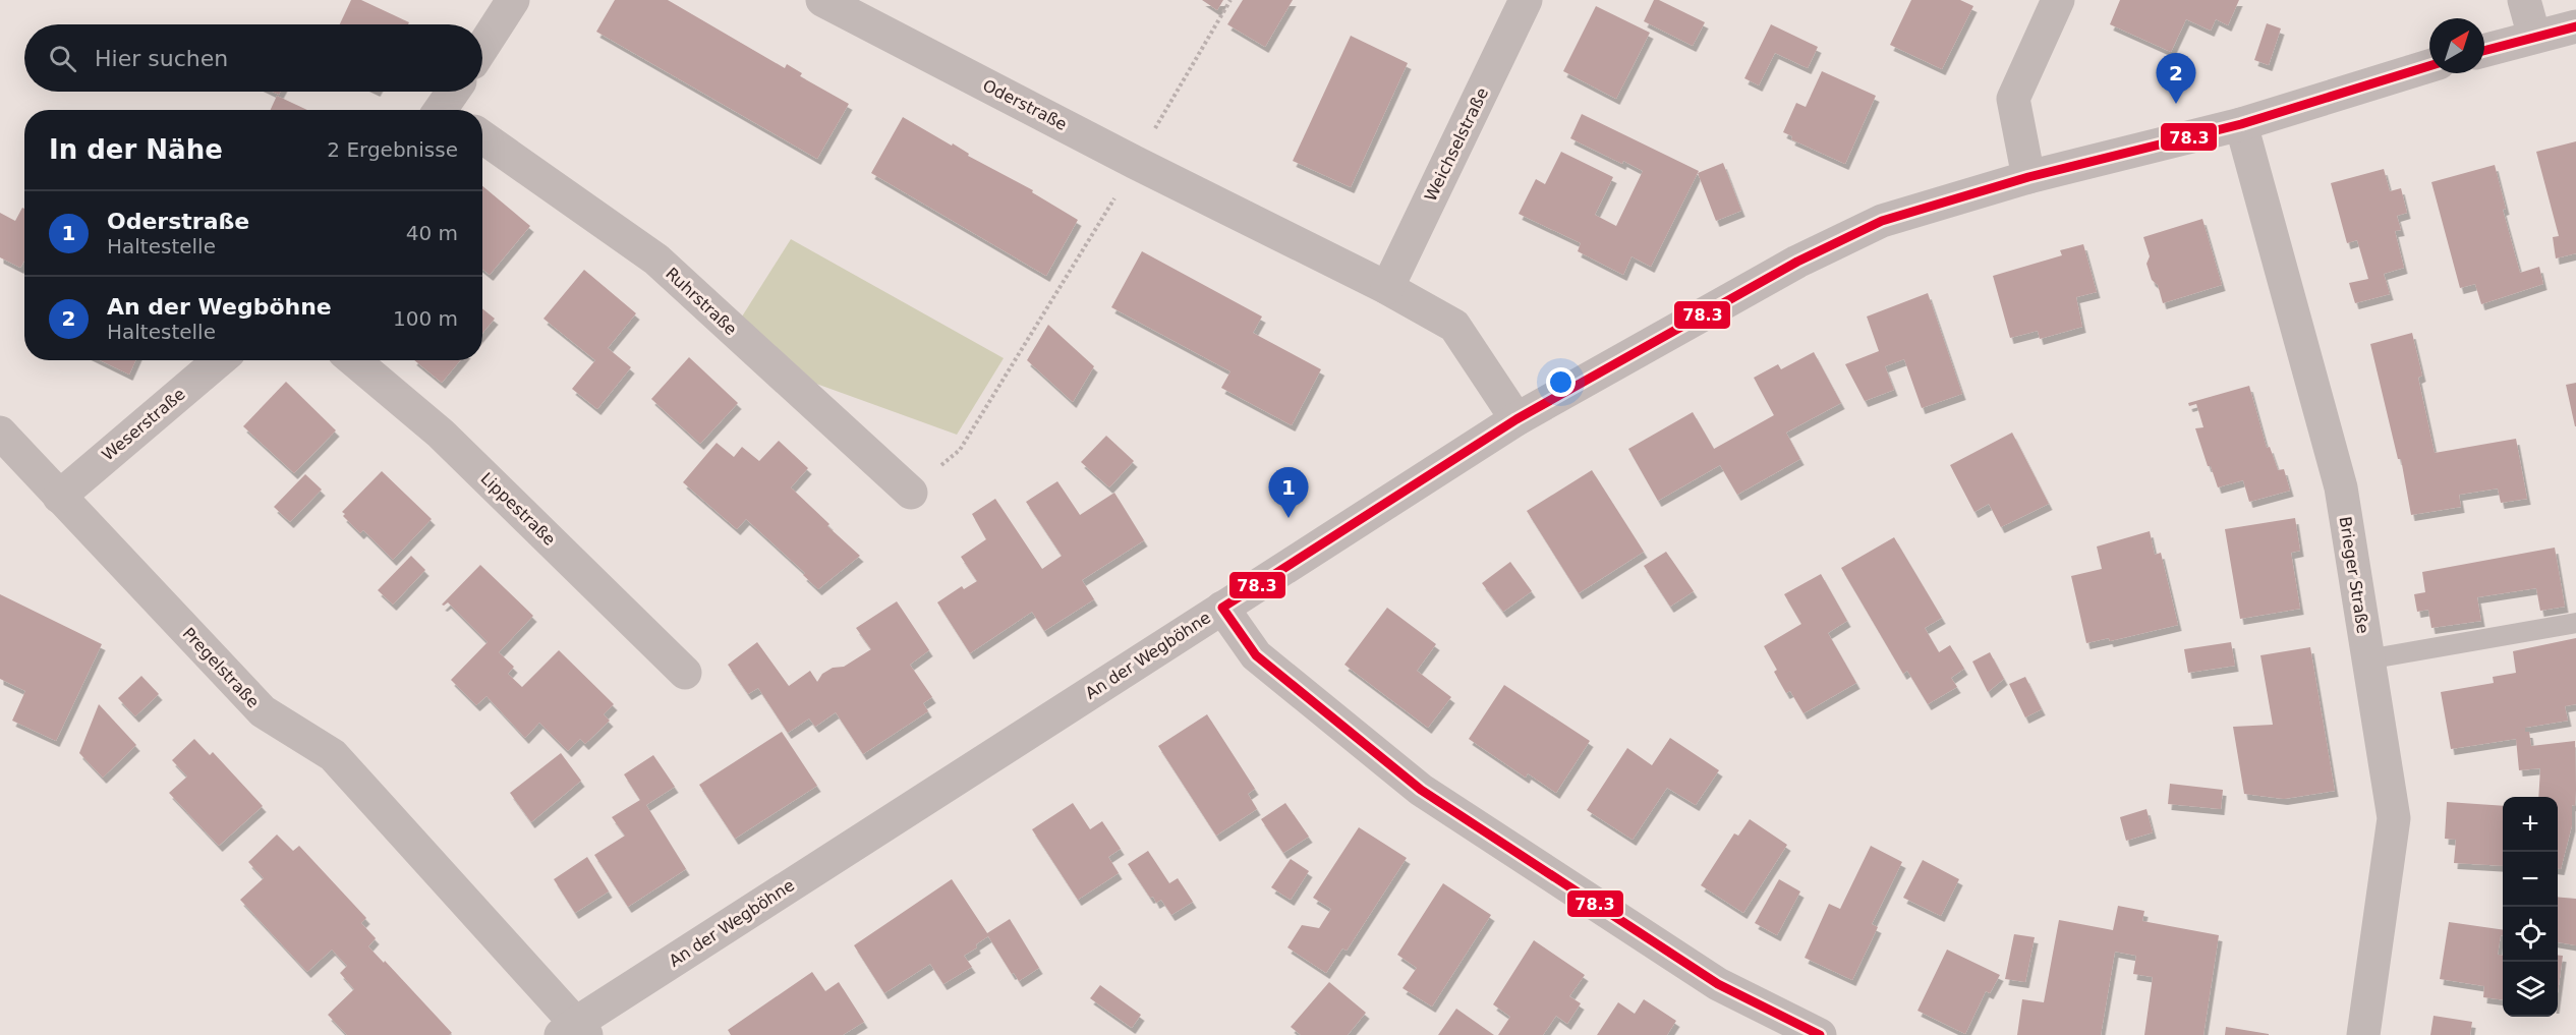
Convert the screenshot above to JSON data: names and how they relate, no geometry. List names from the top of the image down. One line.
{"streets":{"street":["Oderstraße","Weichselstraße","Ruhrstraße","Weserstraße","Lippestraße","Brieger Straße","An der Wegböhne","Pregelstraße"]},"crossings":[["Oderstraße","Weichselstraße"],["Oderstraße","An der Wegböhne"],["Weserstraße","Pregelstraße"],["Brieger Straße","An der Wegböhne"],["An der Wegböhne","Pregelstraße"]],"lines":["transit line 78.3"],"north":"top right","page":{"search":"Hier suchen","pins":["2","1"],"heading":["In der Nähe","2 Ergebnisse"],"list":[{"mark":"1","name":"Oderstraße","note":"Haltestelle","value":"40 m"},{"mark":"2","name":"An der Wegböhne","note":"Haltestelle","value":"100 m"}],"map_buttons":["+","−"]}}
